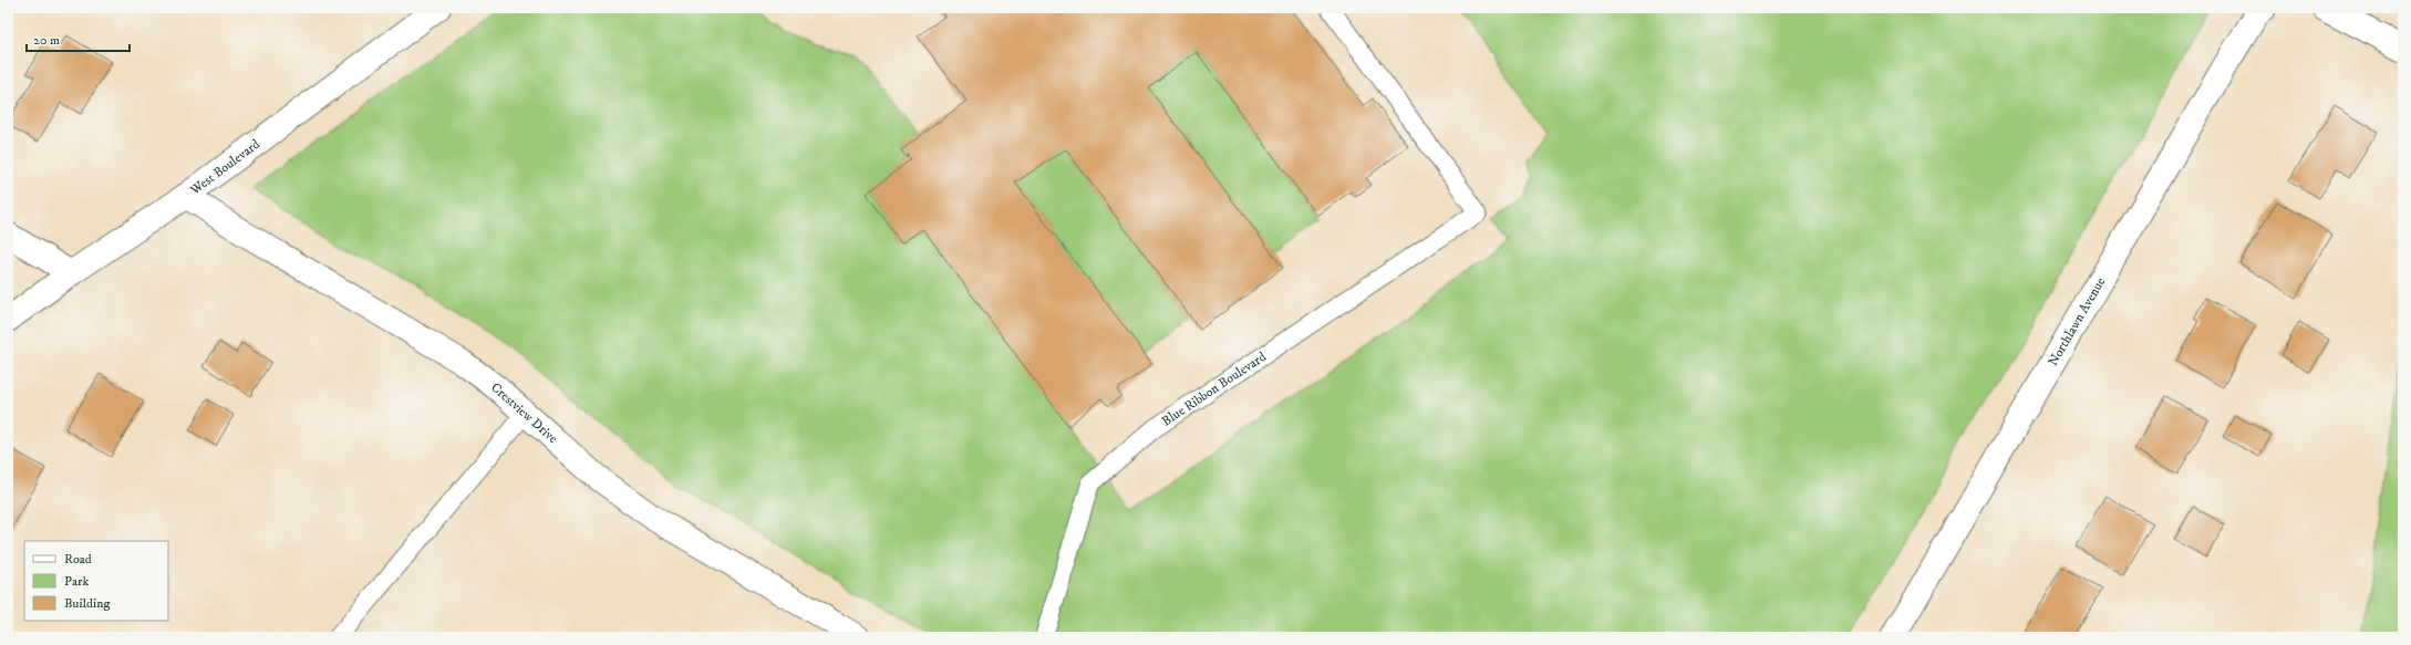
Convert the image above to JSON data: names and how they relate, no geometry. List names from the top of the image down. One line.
{"streets":{"street":["West Boulevard","Northlawn Avenue","Crestview Drive"],"lane":["Blue Ribbon Boulevard"]},"crossings":[["West Boulevard","Crestview Drive"]],"legend":["Road","Park","Building"],"scale_bar":"20 m"}
